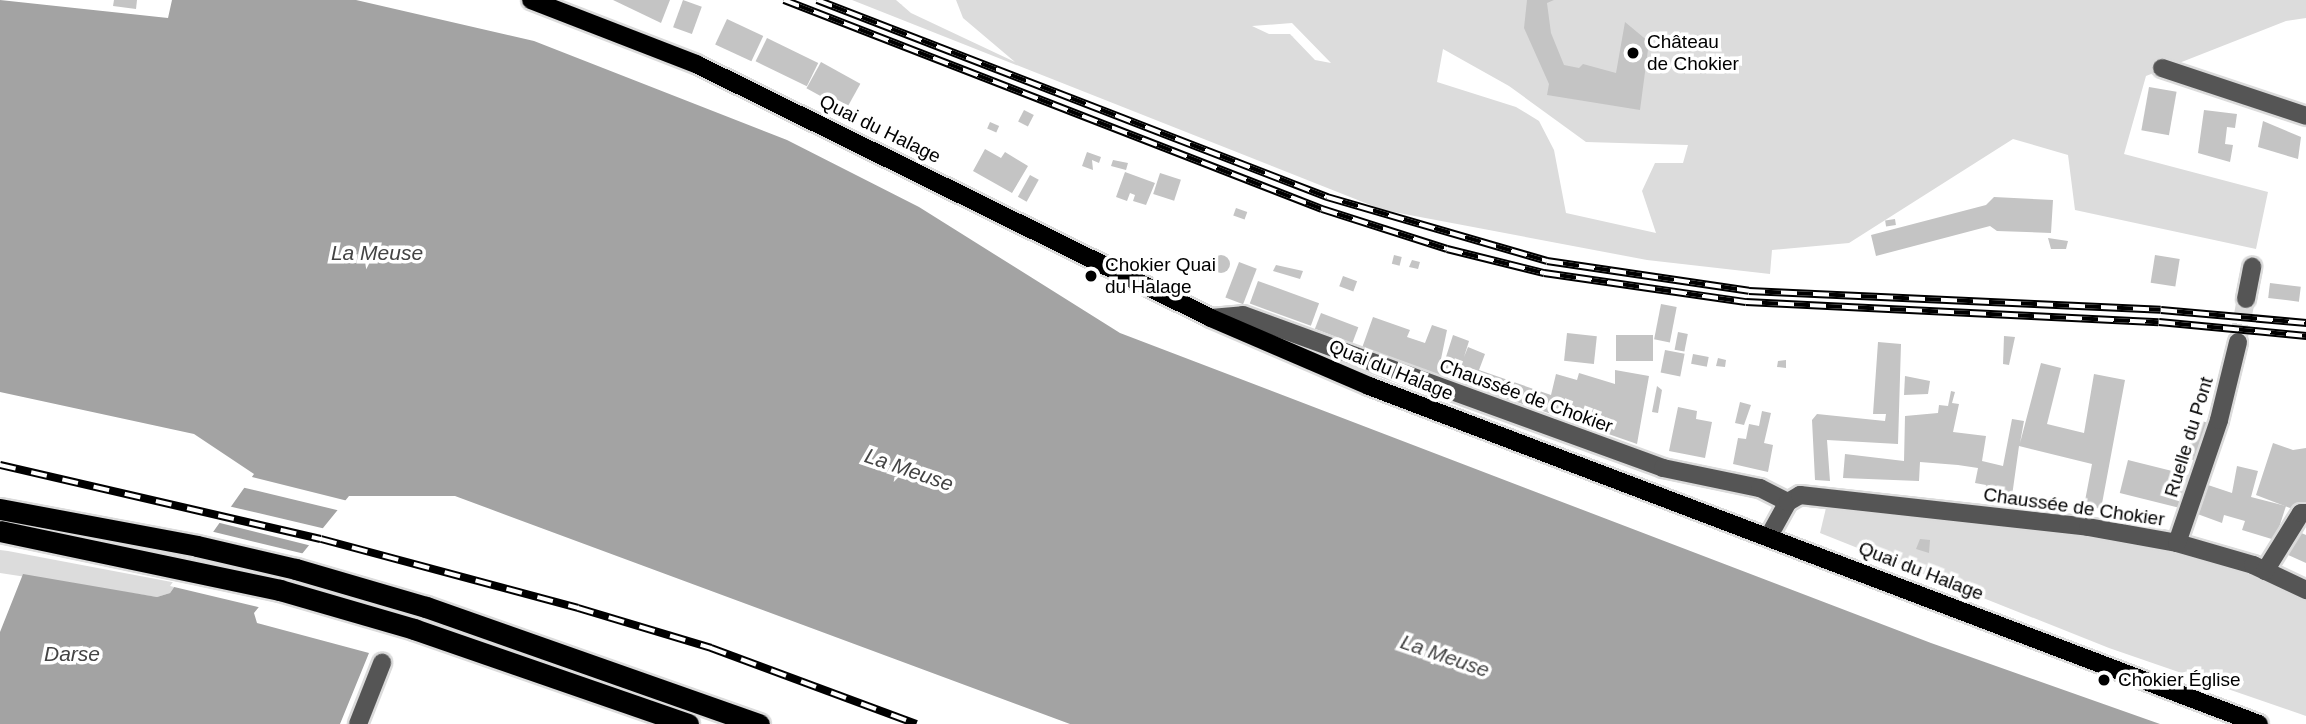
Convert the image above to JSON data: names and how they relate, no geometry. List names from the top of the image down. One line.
{"streets":{"main road":["Quai du Halage"],"street":["Chaussée de Chokier","Ruelle du Pont"]},"crossings":[["Quai du Halage","Chaussée de Chokier"],["Chaussée de Chokier","Ruelle du Pont"]],"water":["La Meuse","Darse"],"places":["Château de Chokier","Chokier Quai du Halage","Chokier Église"]}
